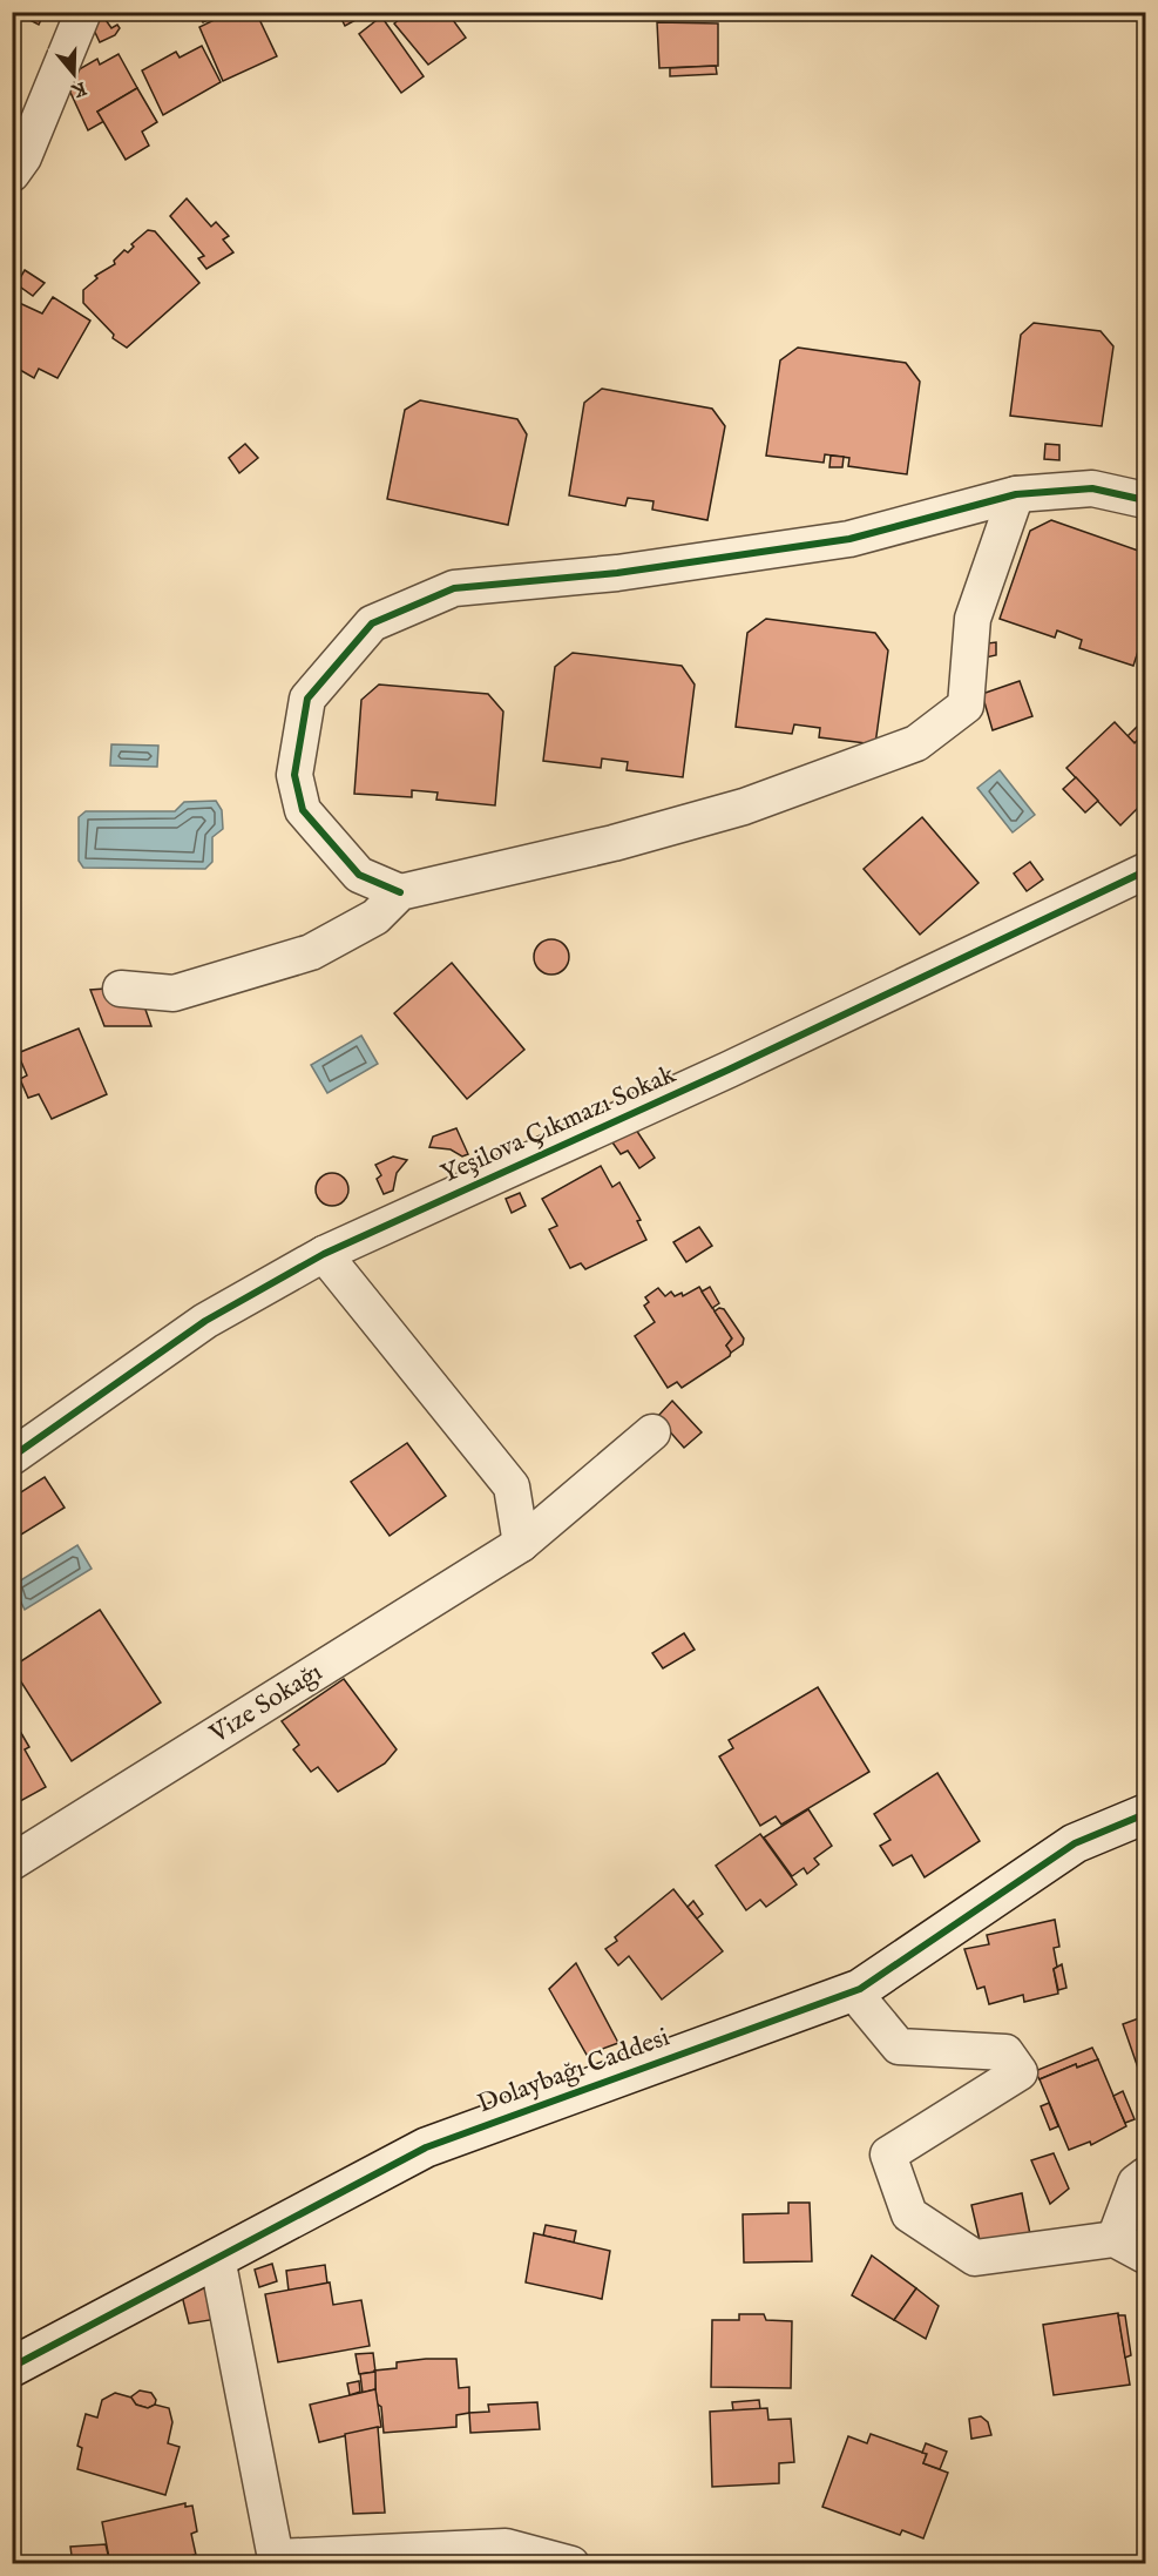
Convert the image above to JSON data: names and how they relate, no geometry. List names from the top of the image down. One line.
{"streets":{"street":["Yeşilova Çıkmazı Sokak","Vize Sokağı","Dolaybağı Caddesi"]},"north":"bottom"}
